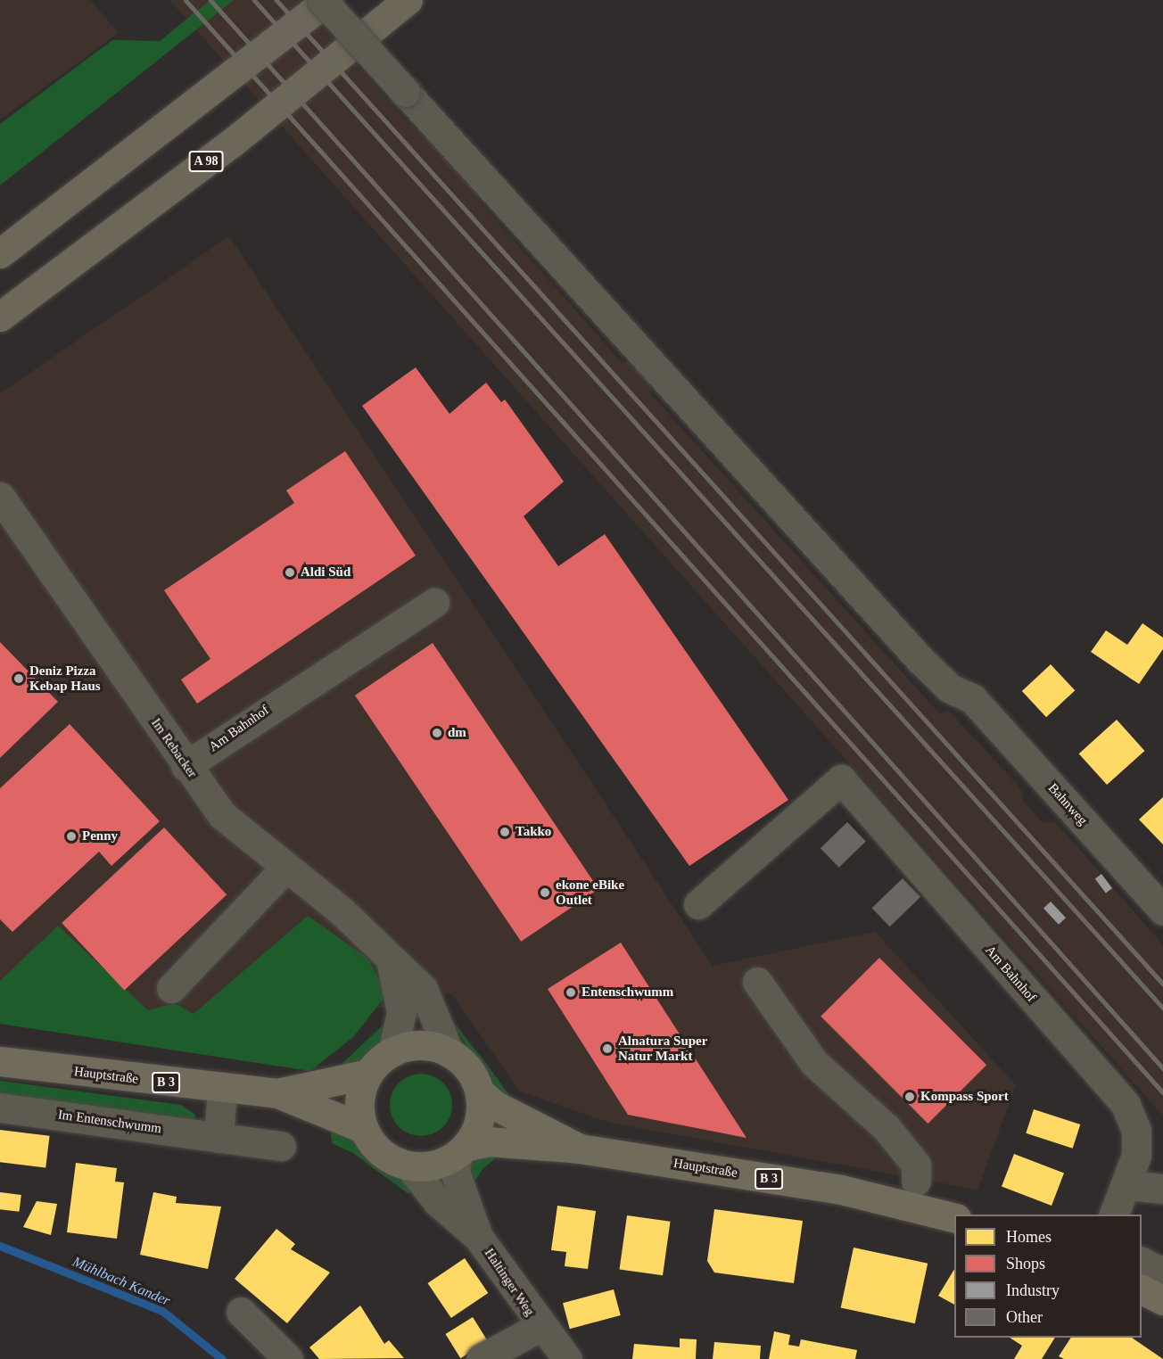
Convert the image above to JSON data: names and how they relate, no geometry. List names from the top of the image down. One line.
{"streets":{"highway":["A 98"],"main road":["Hauptstraße","B 3"],"street":["Am Bahnhof","Im Rebacker","Bahnweg","Im Entenschwumm","Haltinger Weg"]},"crossings":[["Am Bahnhof","Im Rebacker"],["Im Rebacker","Hauptstraße"],["Im Rebacker","B 3"],["Im Rebacker","Haltinger Weg"],["Hauptstraße","B 3"],["Hauptstraße","Haltinger Weg"],["B 3","Haltinger Weg"]],"water":["Mühlbach Kander"],"places":["Aldi Süd","Deniz Pizza Kebap Haus","dm","Takko","Penny","ekone eBike Outlet","Entenschwumm","Alnatura Super Natur Markt","Kompass Sport"],"legend":["Homes","Shops","Industry","Other"]}
